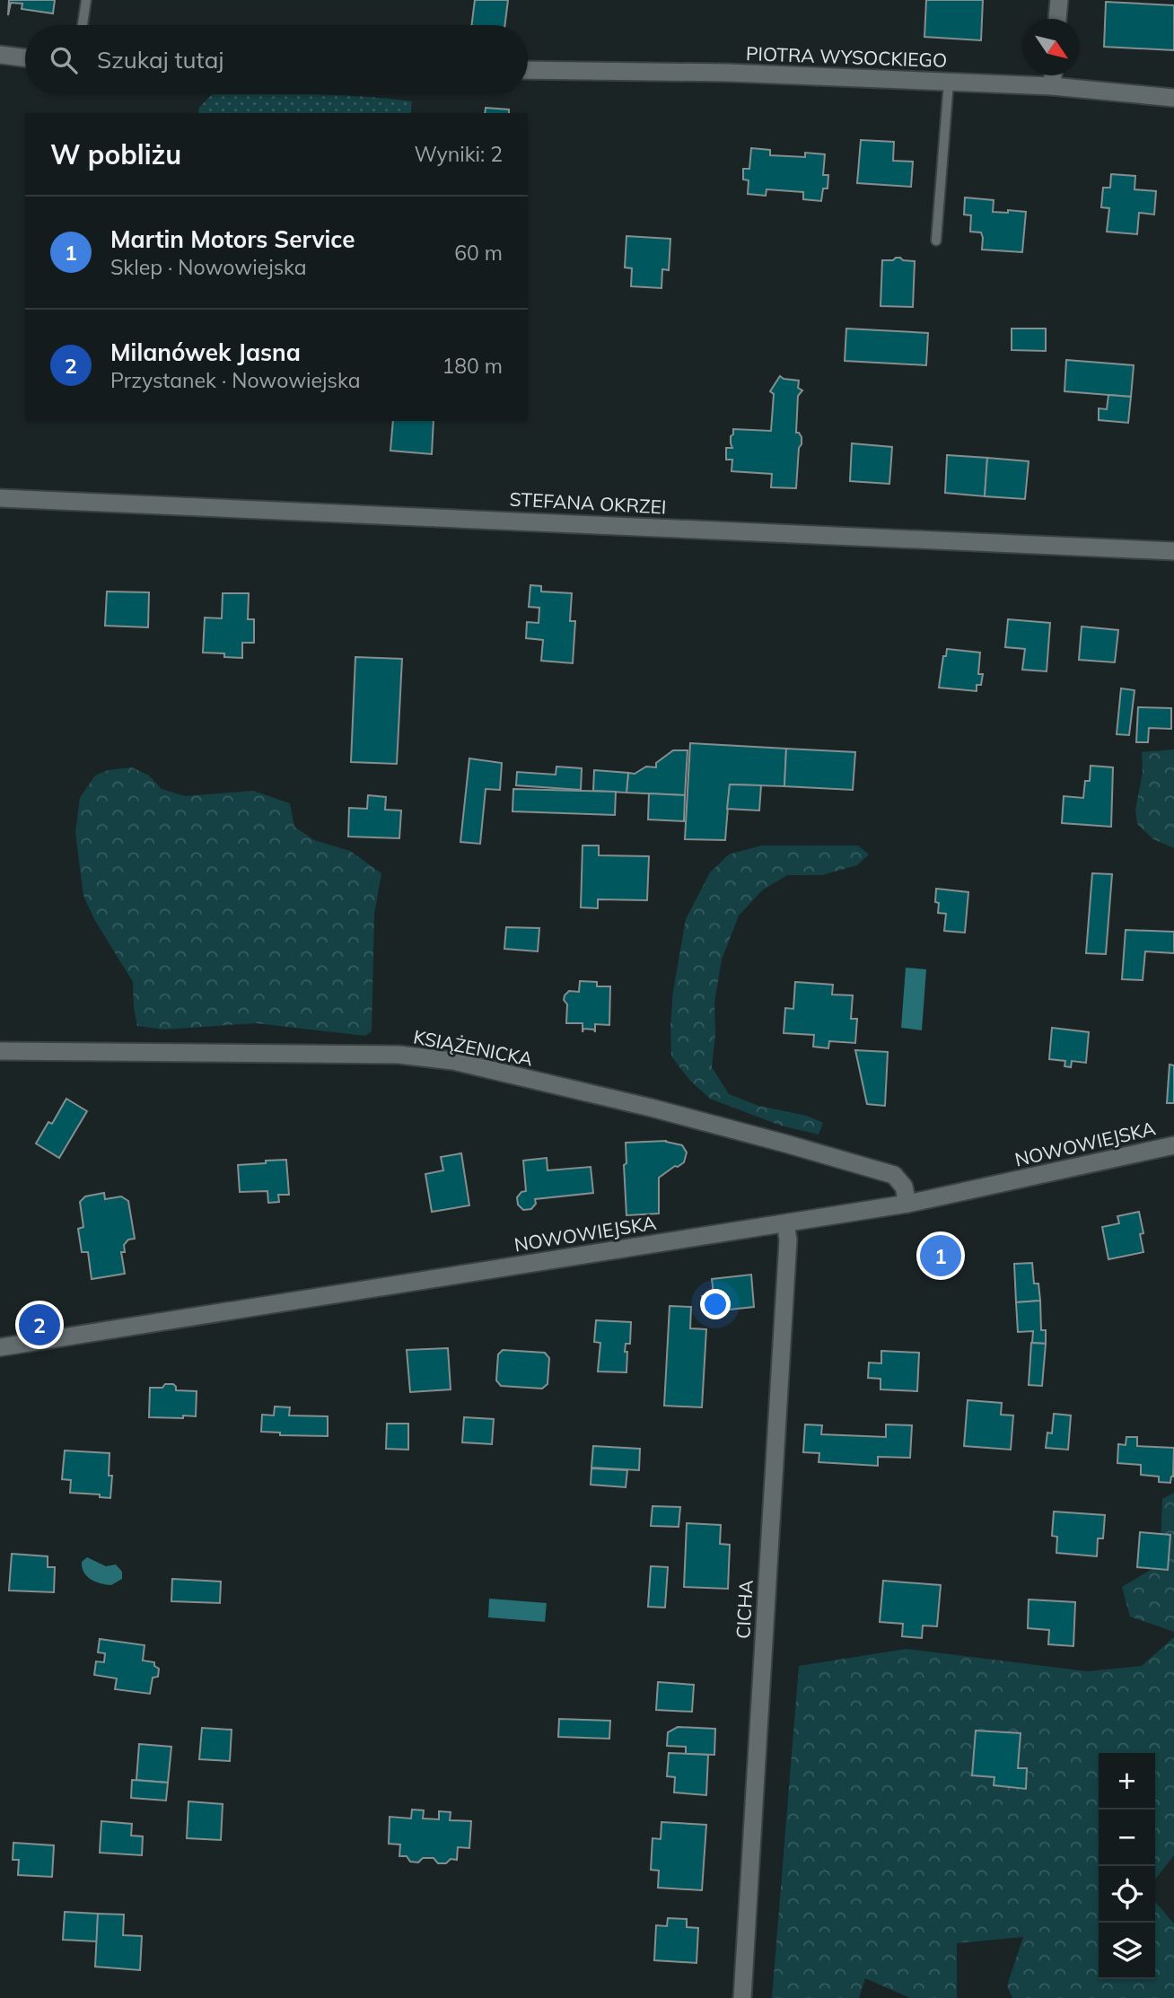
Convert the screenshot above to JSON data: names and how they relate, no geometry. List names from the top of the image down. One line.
{"streets":{"street":["PIOTRA WYSOCKIEGO","STEFANA OKRZEI","KSIĄŻENICKA","NOWOWIEJSKA","CICHA"]},"crossings":[["KSIĄŻENICKA","NOWOWIEJSKA"],["NOWOWIEJSKA","CICHA"]],"north":"bottom right","page":{"search":"Szukaj tutaj","heading":["W pobliżu","Wyniki: 2"],"list":[{"mark":"1","name":"Martin Motors Service","note":"Sklep · Nowowiejska","value":"60 m"},{"mark":"2","name":"Milanówek Jasna","note":"Przystanek · Nowowiejska","value":"180 m"}],"pins":["1","2"],"map_buttons":["+","−"]}}
